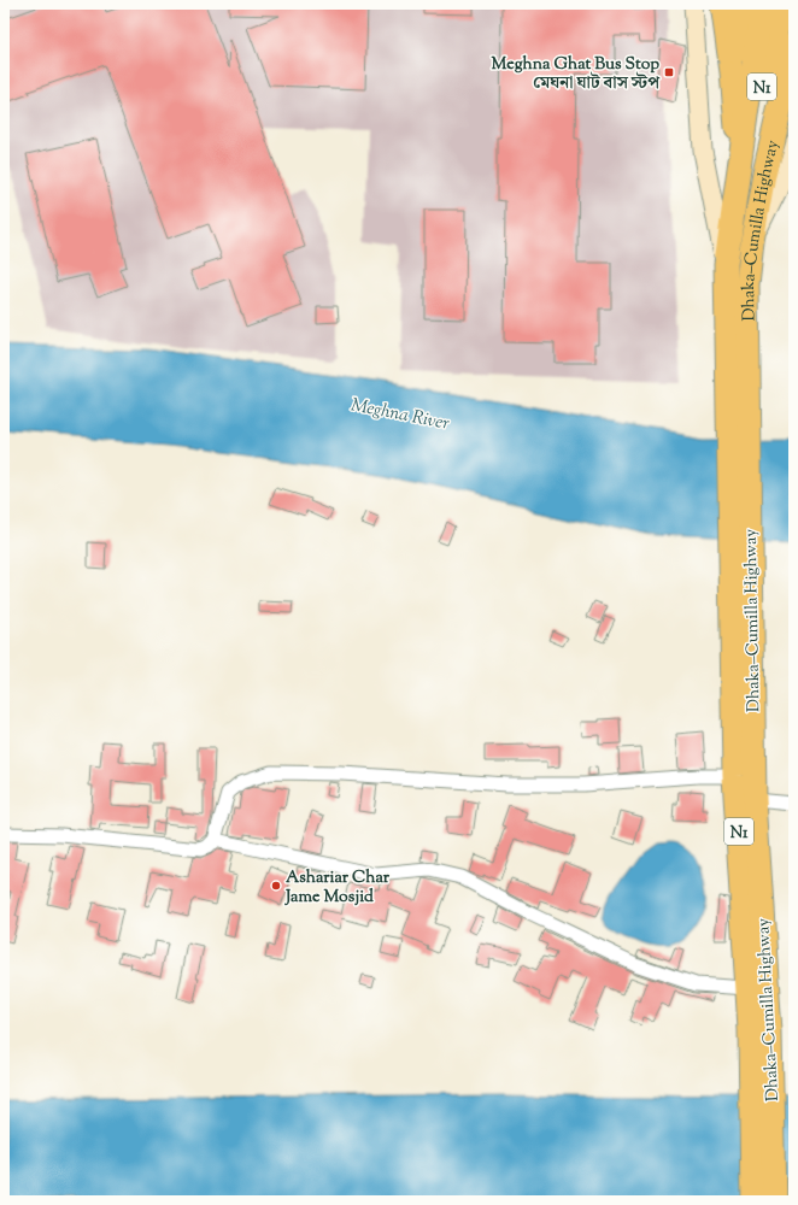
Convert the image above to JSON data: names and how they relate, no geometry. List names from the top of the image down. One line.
{"streets":{"highway":["N1","Dhaka–Cumilla Highway"]},"water":["Meghna River"],"places":{"transit":["Meghna Ghat Bus Stop মেঘনা ঘাট বাস স্টপ"],"other":["Ashariar Char Jame Mosjid"]}}
